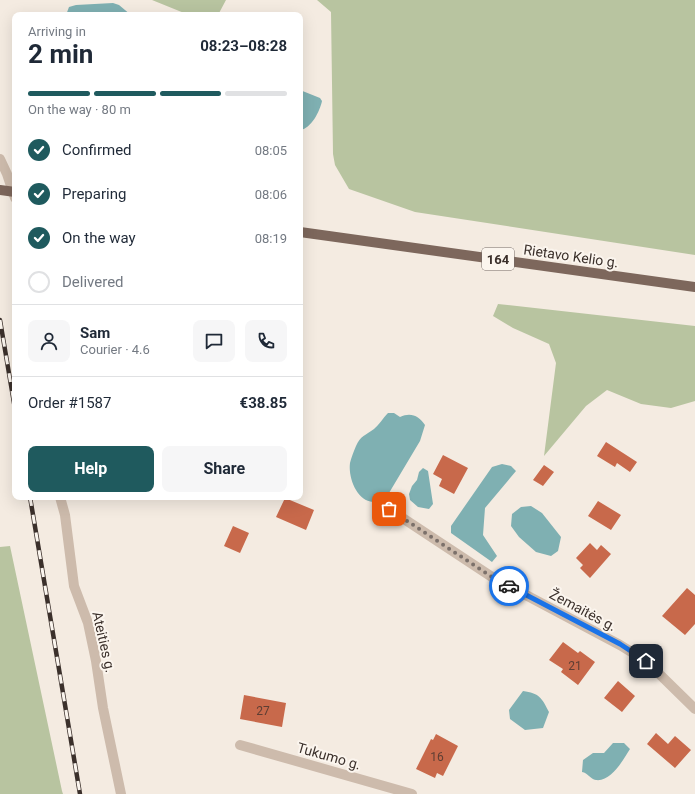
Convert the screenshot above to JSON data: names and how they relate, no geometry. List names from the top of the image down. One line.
{"streets":{"main road":["Rietavo Kelio g.","164"],"street":["Žemaitės g.","Ateities g.","Tukumo g."]},"house_numbers":["21","27","16"],"page":{"heading":["2 min","Arriving in","08:23–08:28"],"panel":["Sam","Courier · 4.6","Order #1587","€38.85"],"bar":"On the way · 80 m","list":[["Confirmed","08:05"],["Preparing","08:06"],["On the way","08:19"],"Delivered"],"buttons":["Help","Share"]}}
